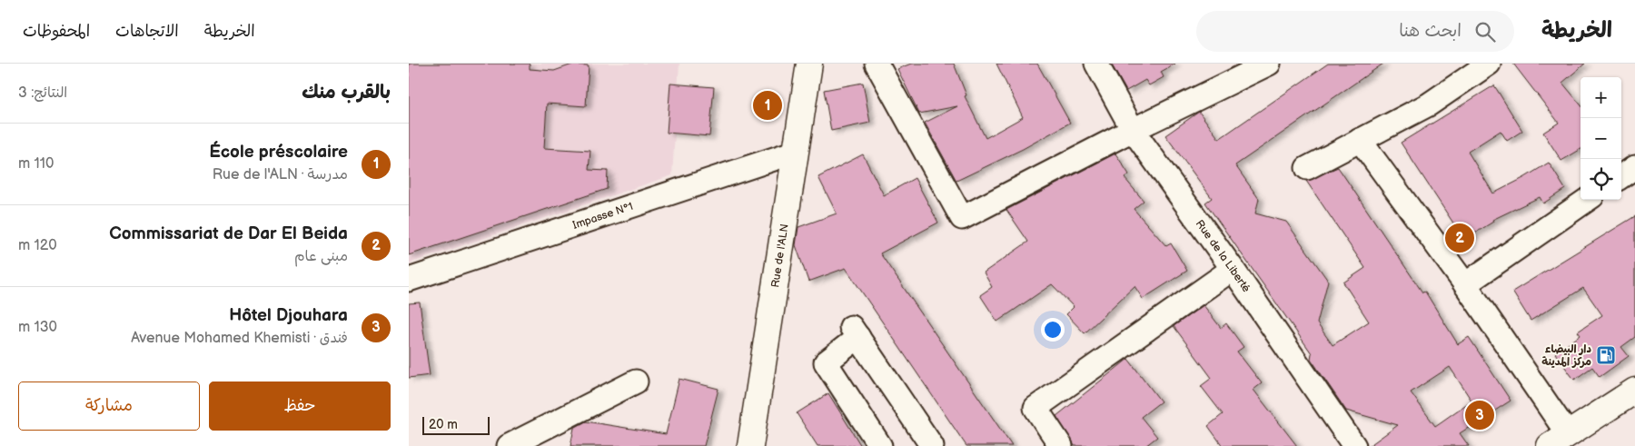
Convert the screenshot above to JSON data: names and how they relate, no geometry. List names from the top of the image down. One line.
{"streets":{"street":["Impasse N°1","Rue de l'ALN","Rue de la Liberté"]},"crossings":[["Impasse N°1","Rue de l'ALN"]],"places":{"fuel station":["دار البيضاء مركز المدينة"]},"scale_bar":"20 m","page":{"header":"الخريطة","search":"ابحث هنا","nav":["الخريطة","الاتجاهات","المحفوظات"],"heading":["بالقرب منك","النتائج: 3"],"map_buttons":["+","−"],"pins":["1","2","3"],"list":[{"mark":"1","name":"École préscolaire","note":"مدرسة · Rue de l'ALN","value":"110 m"},{"mark":"2","name":"Commissariat de Dar El Beida","note":"مبنى عام","value":"120 m"},{"mark":"3","name":"Hôtel Djouhara","note":"فندق · Avenue Mohamed Khemisti","value":"130 m"}],"buttons":["حفظ","مشاركة"],"scale":"20 m"}}
